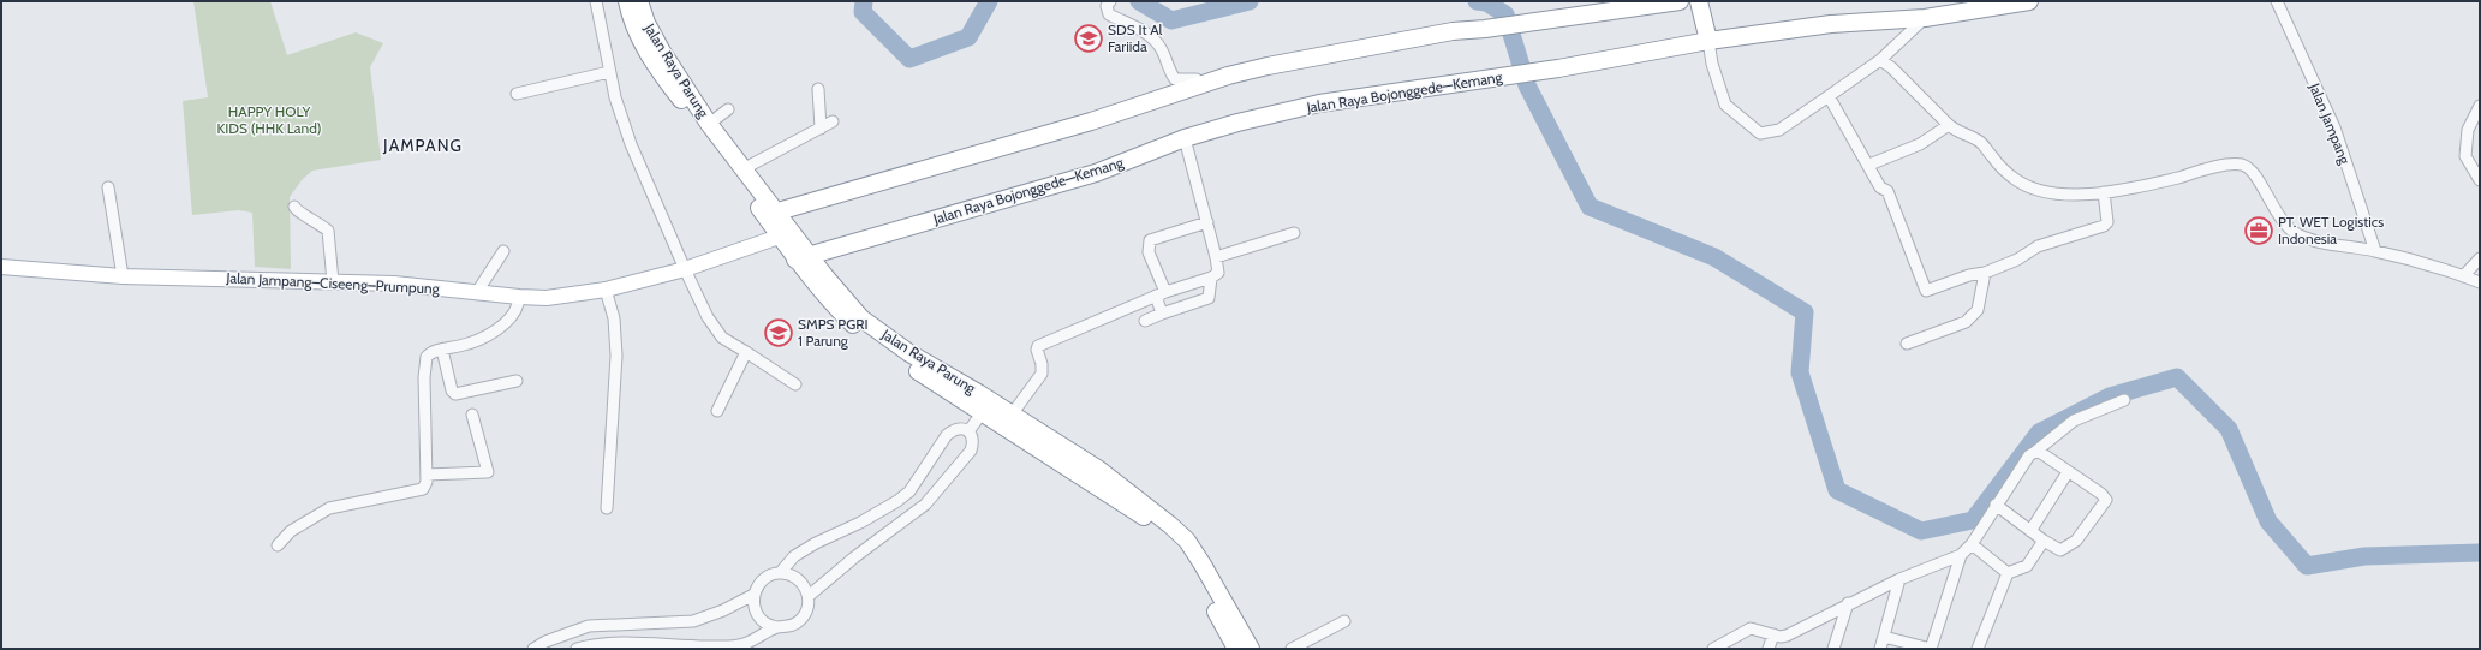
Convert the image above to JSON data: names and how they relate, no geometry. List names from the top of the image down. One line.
{"streets":{"highway":["Jalan Raya Parung","Jalan Raya Bojonggede—Kemang"],"main road":["Jalan Jampang–Ciseeng–Prumpung"],"street":["Jalan Jampang"]},"crossings":[["Jalan Raya Parung","Jalan Raya Bojonggede—Kemang"],["Jalan Raya Parung","Jalan Jampang–Ciseeng–Prumpung"]],"districts":["JAMPANG"],"parks":["HAPPY HOLY KIDS (HHK Land)"],"places":{"school or university":["SDS It Al Fariida","SMPS PGRI 1 Parung"],"office":["PT. WET Logistics Indonesia"]}}
